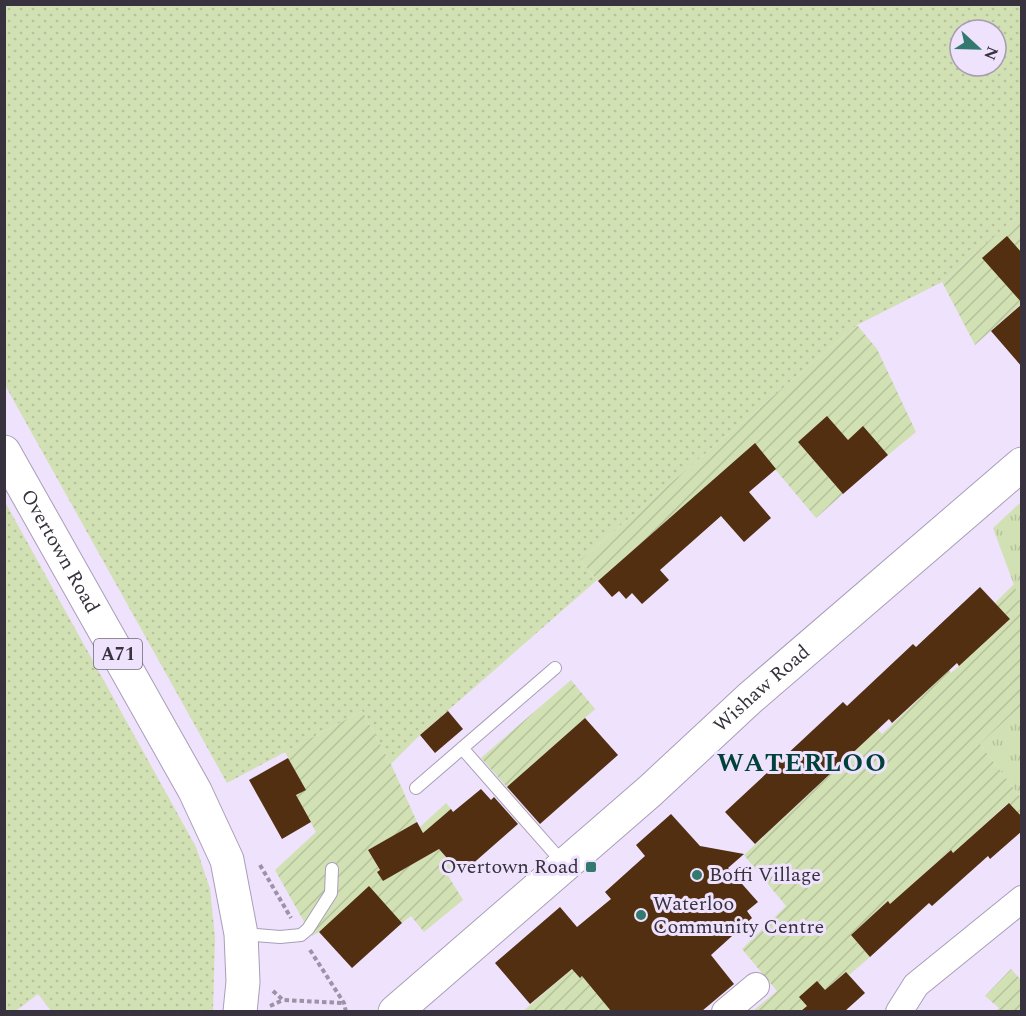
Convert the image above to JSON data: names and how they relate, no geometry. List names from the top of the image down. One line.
{"streets":{"main road":["Overtown Road","A71","Wishaw Road"]},"districts":["WATERLOO"],"places":{"transit":["Overtown Road"],"other":["Boffi Village","Waterloo Community Centre"]},"north":"right"}
